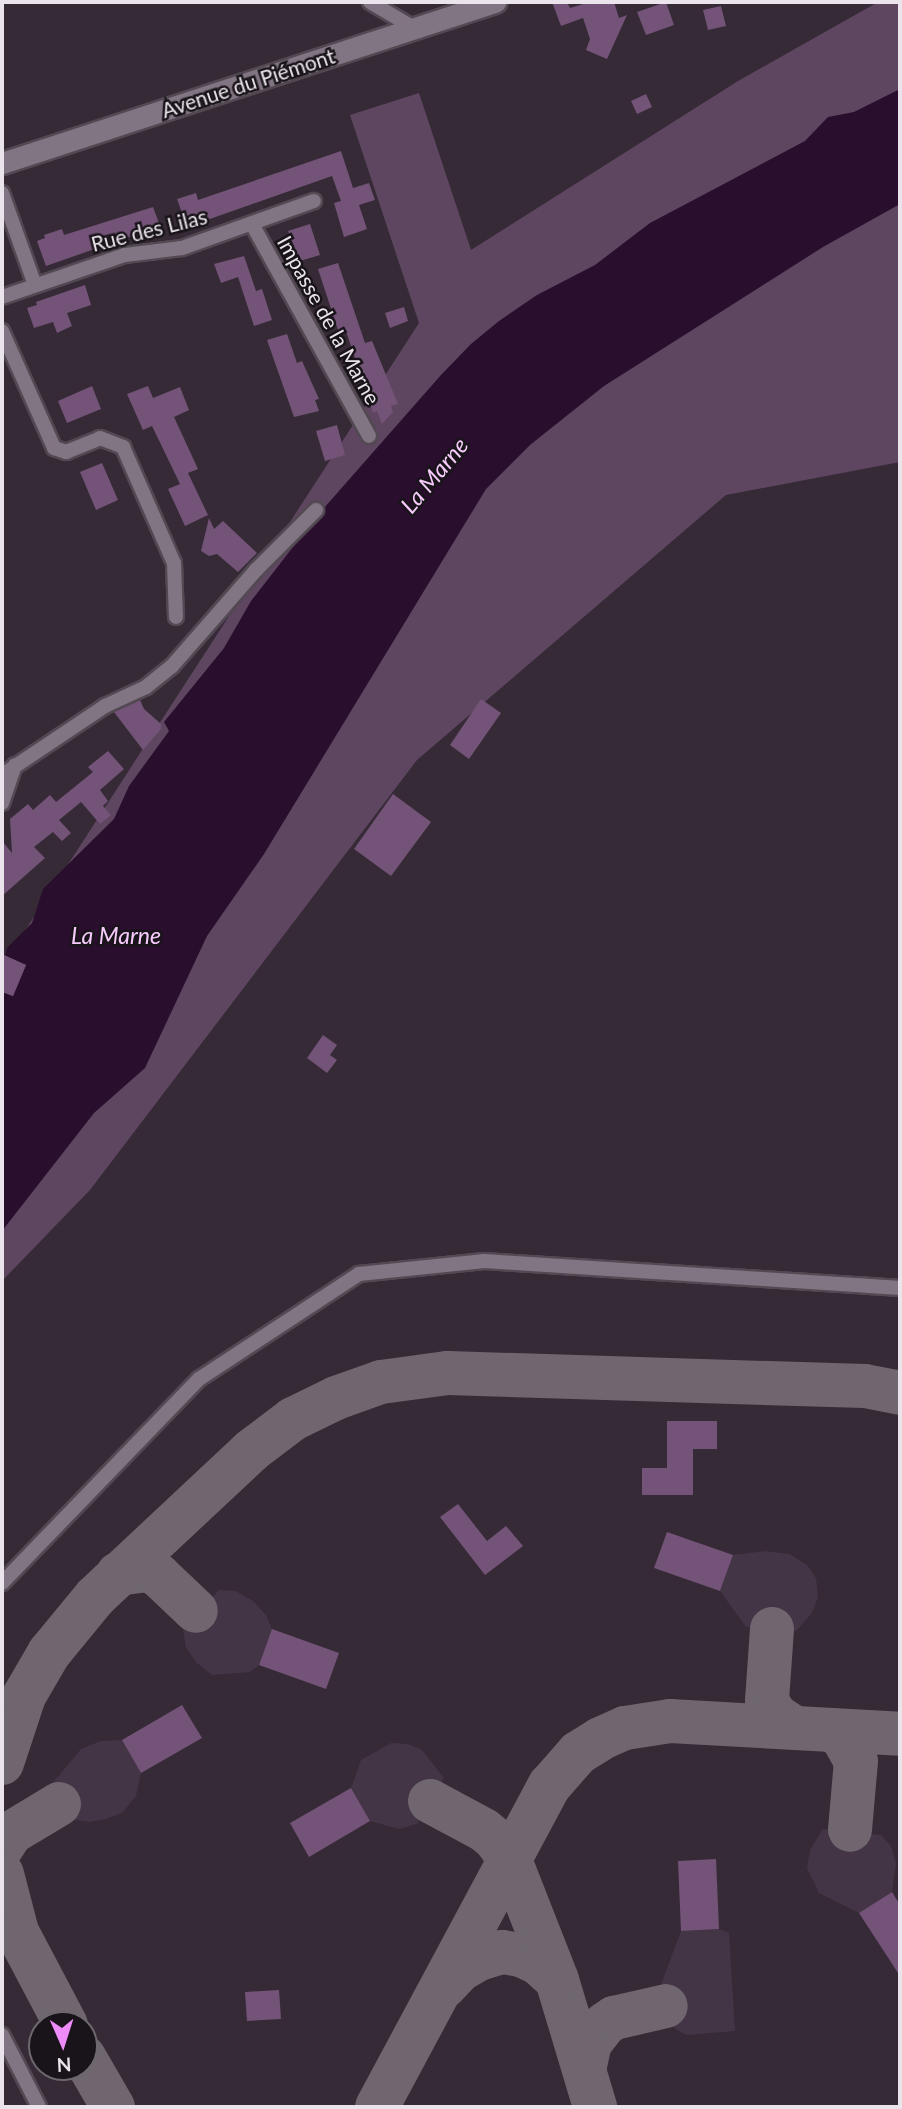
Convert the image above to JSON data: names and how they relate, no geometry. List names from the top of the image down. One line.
{"streets":{"main road":["Avenue du Piémont"],"street":["Rue des Lilas","Impasse de la Marne"]},"crossings":[["Rue des Lilas","Impasse de la Marne"]],"water":["La Marne"],"north":"bottom"}
